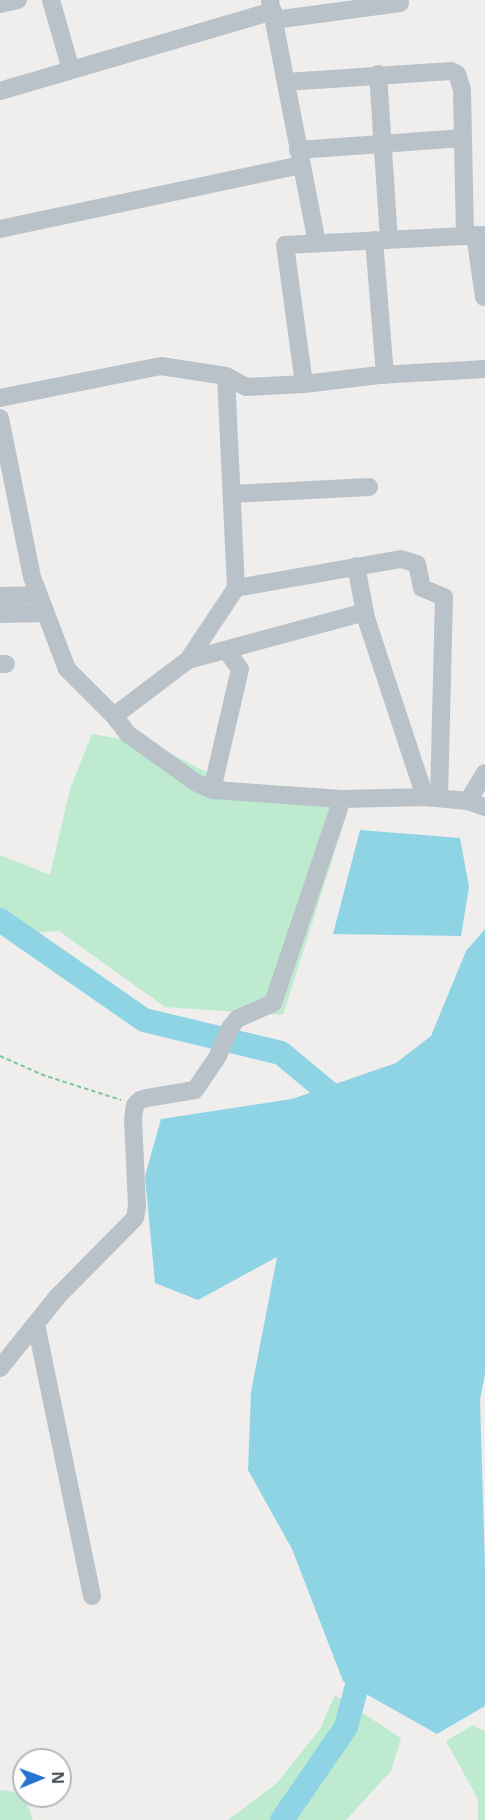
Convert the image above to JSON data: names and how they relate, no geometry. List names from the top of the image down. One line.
{"north":"right"}
